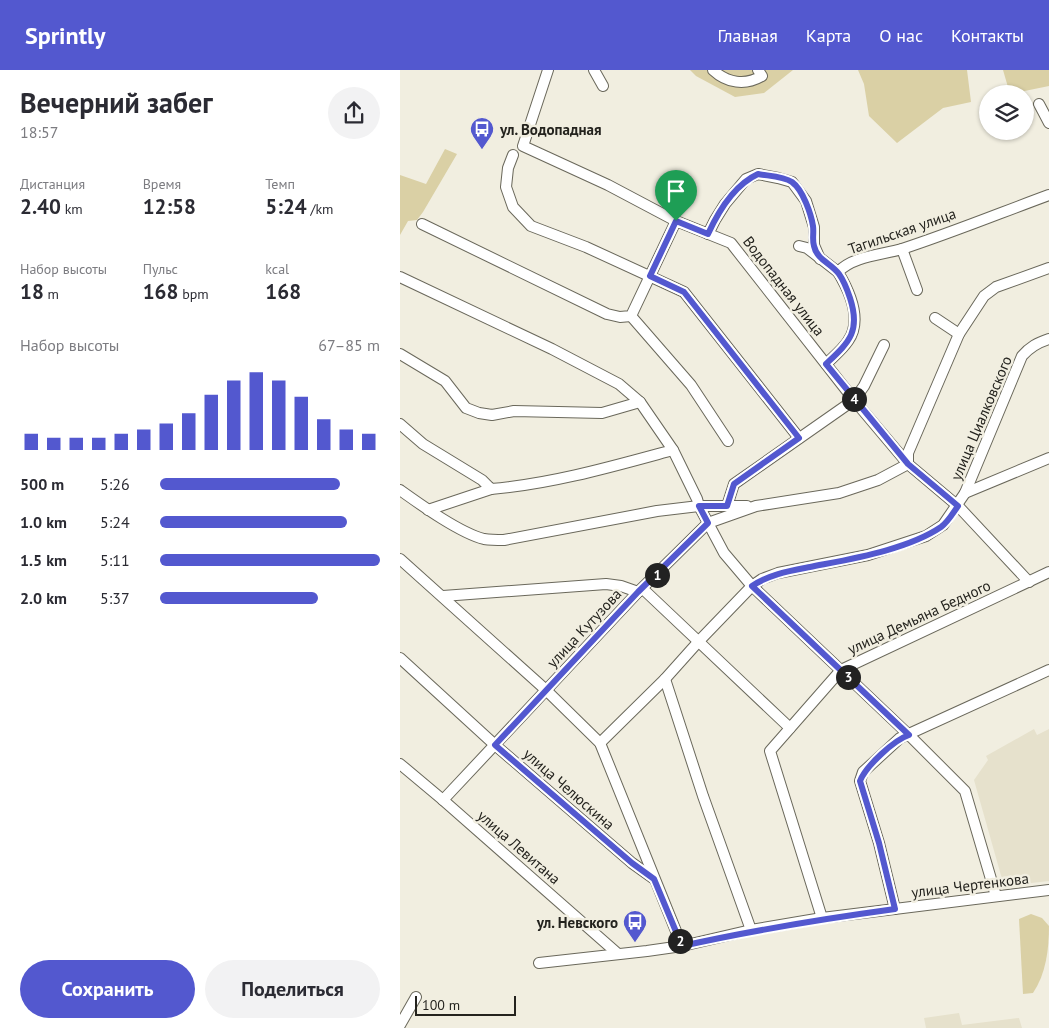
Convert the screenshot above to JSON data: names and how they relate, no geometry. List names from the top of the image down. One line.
{"streets":{"street":["Тагильская улица","Водопадная улица","улица Циалковского","улица Демьяна Бедного","улица Кутузова","улица Челюскина","улица Левитана","улица Чертенкова"]},"crossings":[["Тагильская улица","Водопадная улица"],["Водопадная улица","улица Циалковского"],["Водопадная улица","улица Демьяна Бедного"],["Водопадная улица","улица Кутузова"],["улица Демьяна Бедного","улица Чертенкова"],["улица Кутузова","улица Челюскина"],["улица Кутузова","улица Левитана"],["улица Левитана","улица Чертенкова"]],"places":{"bus stop":["ул. Водопадная","ул. Невского"]},"scale_bar":"100 m","page":{"header":"Sprintly","nav":["Главная","Карта","О нас","Контакты"],"heading":["Вечерний забег","18:57"],"stats":[["Дистанция","2.40 km"],["Время","12:58"],["Темп","5:24 /km"],["Набор высоты","18 m"],["Пульс","168 bpm"],["kcal","168"]],"chart":["Набор высоты","67–85 m"],"pins":["4","1","3","2"],"list":[{"name":"500 m","note":"5:26"},{"name":"1.0 km","note":"5:24"},{"name":"1.5 km","note":"5:11"},{"name":"2.0 km","note":"5:37"}],"buttons":["Сохранить","Поделиться"],"scale":"100 m"}}
